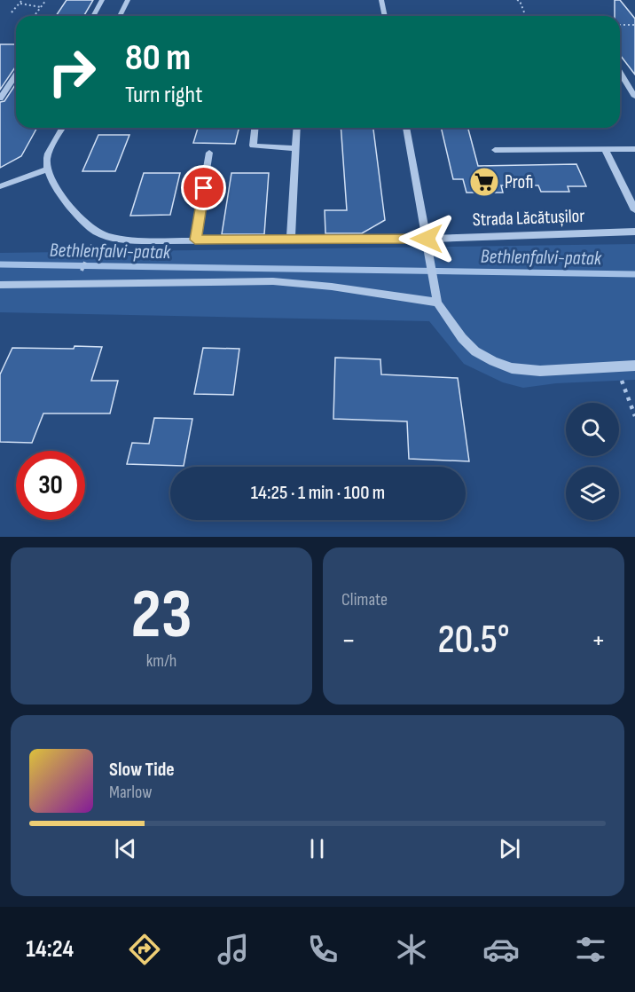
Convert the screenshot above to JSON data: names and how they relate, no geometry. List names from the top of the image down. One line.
{"streets":{"street":["Strada Lăcătușilor"]},"water":["Bethlenfalvi-patak"],"places":{"supermarket":["Profi"]},"page":{"turn":["80 m","Turn right"],"limit":"30","trip":"14:25 · 1 min · 100 m","tile":[["23","km/h"],"Climate"],"heat":["−","20.5°","+"],"song":["Slow Tide","Marlow"],"tabs":"14:24"}}
